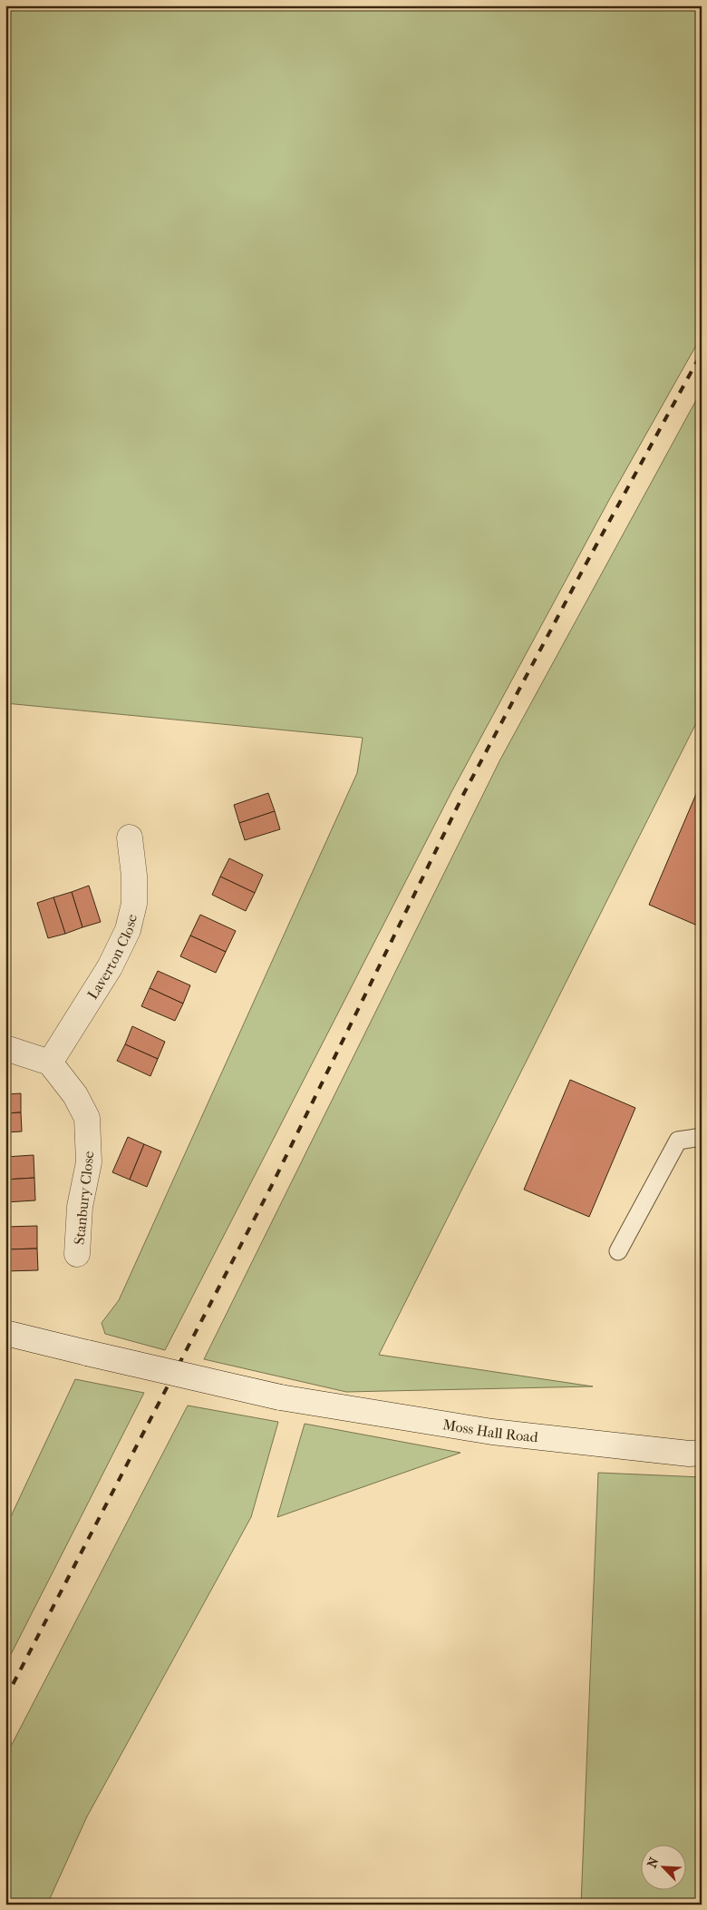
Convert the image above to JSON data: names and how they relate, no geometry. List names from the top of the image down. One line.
{"streets":{"street":["Laverton Close","Stanbury Close","Moss Hall Road"]},"crossings":[["Laverton Close","Stanbury Close"]],"north":"top left"}
